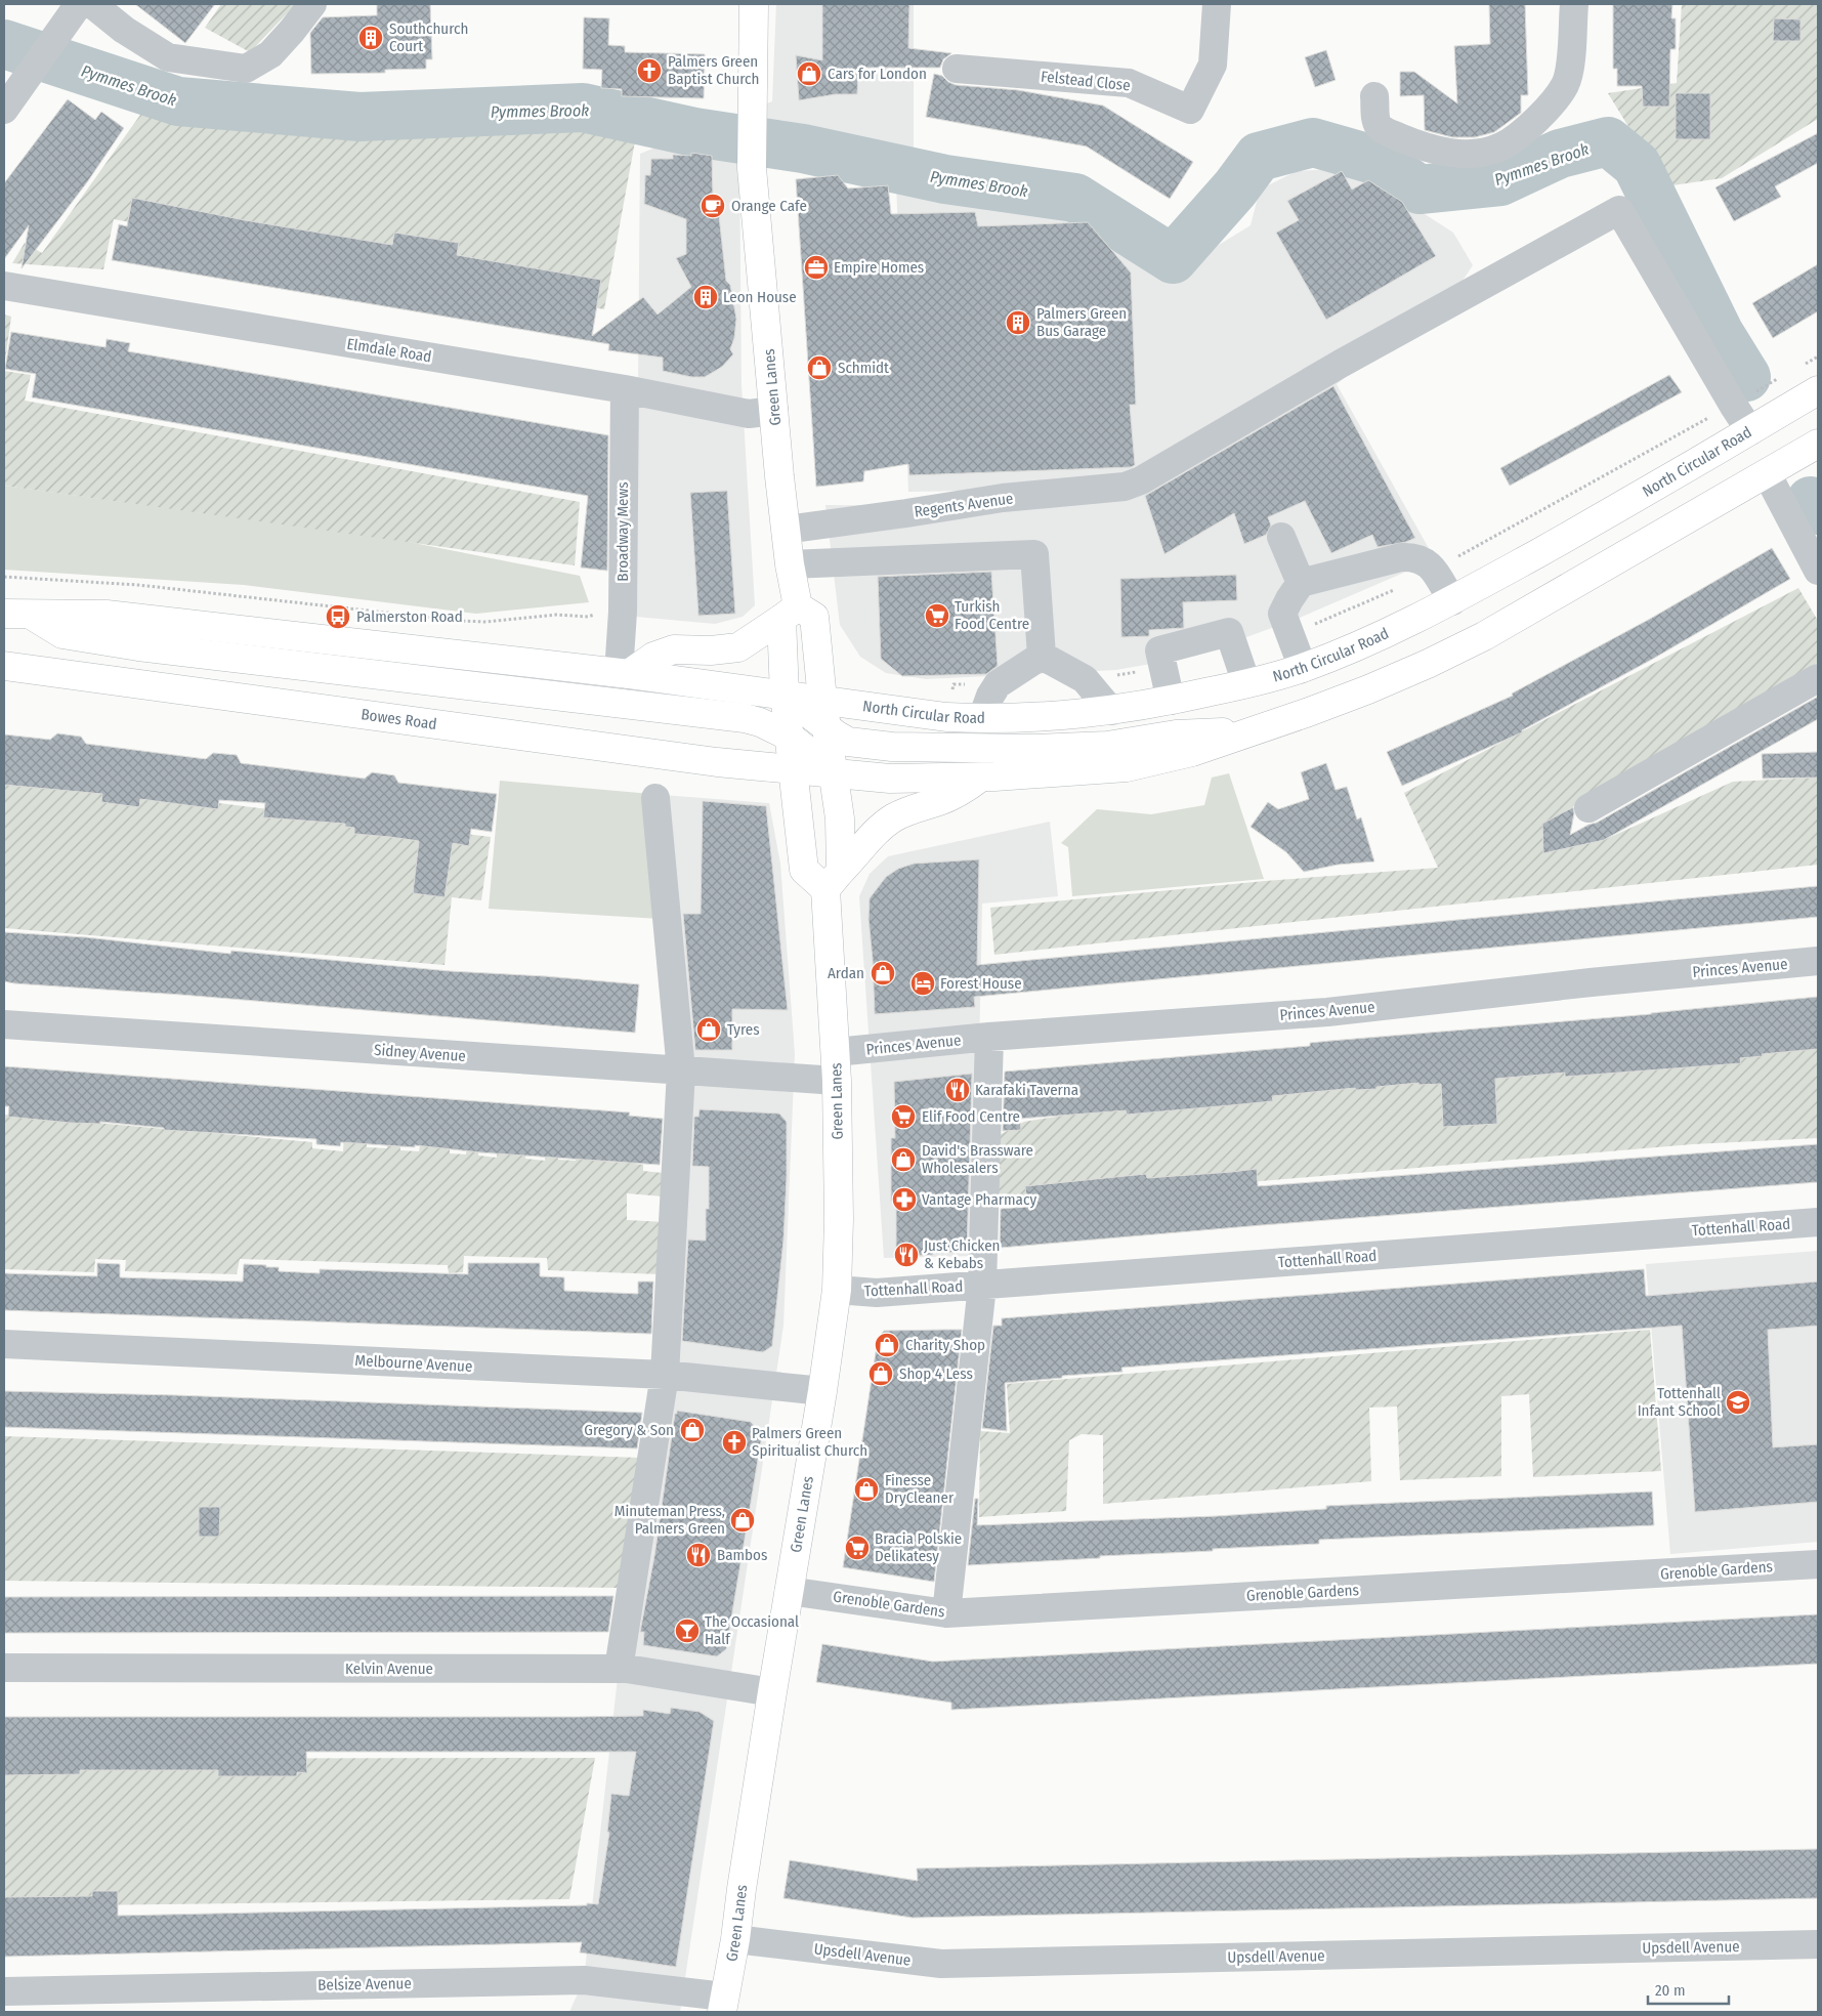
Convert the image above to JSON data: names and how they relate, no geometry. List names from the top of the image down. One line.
{"streets":{"main road":["Green Lanes","North Circular Road","Bowes Road"],"street":["Felstead Close","Elmdale Road","Regents Avenue","Broadway Mews","Princes Avenue","Sidney Avenue","Tottenhall Road","Melbourne Avenue","Grenoble Gardens","Kelvin Avenue","Upsdell Avenue","Belsize Avenue"]},"crossings":[["Elmdale Road","Green Lanes"],["Elmdale Road","Broadway Mews"],["Green Lanes","North Circular Road"],["Green Lanes","Regents Avenue"],["Green Lanes","Bowes Road"],["Green Lanes","Princes Avenue"],["Green Lanes","Sidney Avenue"],["Green Lanes","Tottenhall Road"],["Green Lanes","Melbourne Avenue"],["Green Lanes","Grenoble Gardens"],["Green Lanes","Kelvin Avenue"],["Green Lanes","Upsdell Avenue"],["Green Lanes","Belsize Avenue"]],"water":["Pymmes Brook"],"places":{"building":["Southchurch Court","Leon House","Palmers Green Bus Garage"],"church":["Palmers Green Baptist Church","Palmers Green Spiritualist Church"],"shop":["Cars for London","Schmidt","Ardan","Tyres","David's Brassware Wholesalers","Charity Shop","Shop 4 Less","Gregory & Son","Finesse DryCleaner","Minuteman Press, Palmers Green"],"cafe":["Orange Cafe"],"office":["Empire Homes"],"supermarket":["Turkish Food Centre","Elif Food Centre","Bracia Polskie Delikatesy"],"bus stop":["Palmerston Road"],"hotel":["Forest House"],"restaurant":["Karafaki Taverna","Just Chicken & Kebabs","Bambos"],"pharmacy":["Vantage Pharmacy"],"school or university":["Tottenhall Infant School"],"bar":["The Occasional Half"]},"scale_bar":"20 m"}
